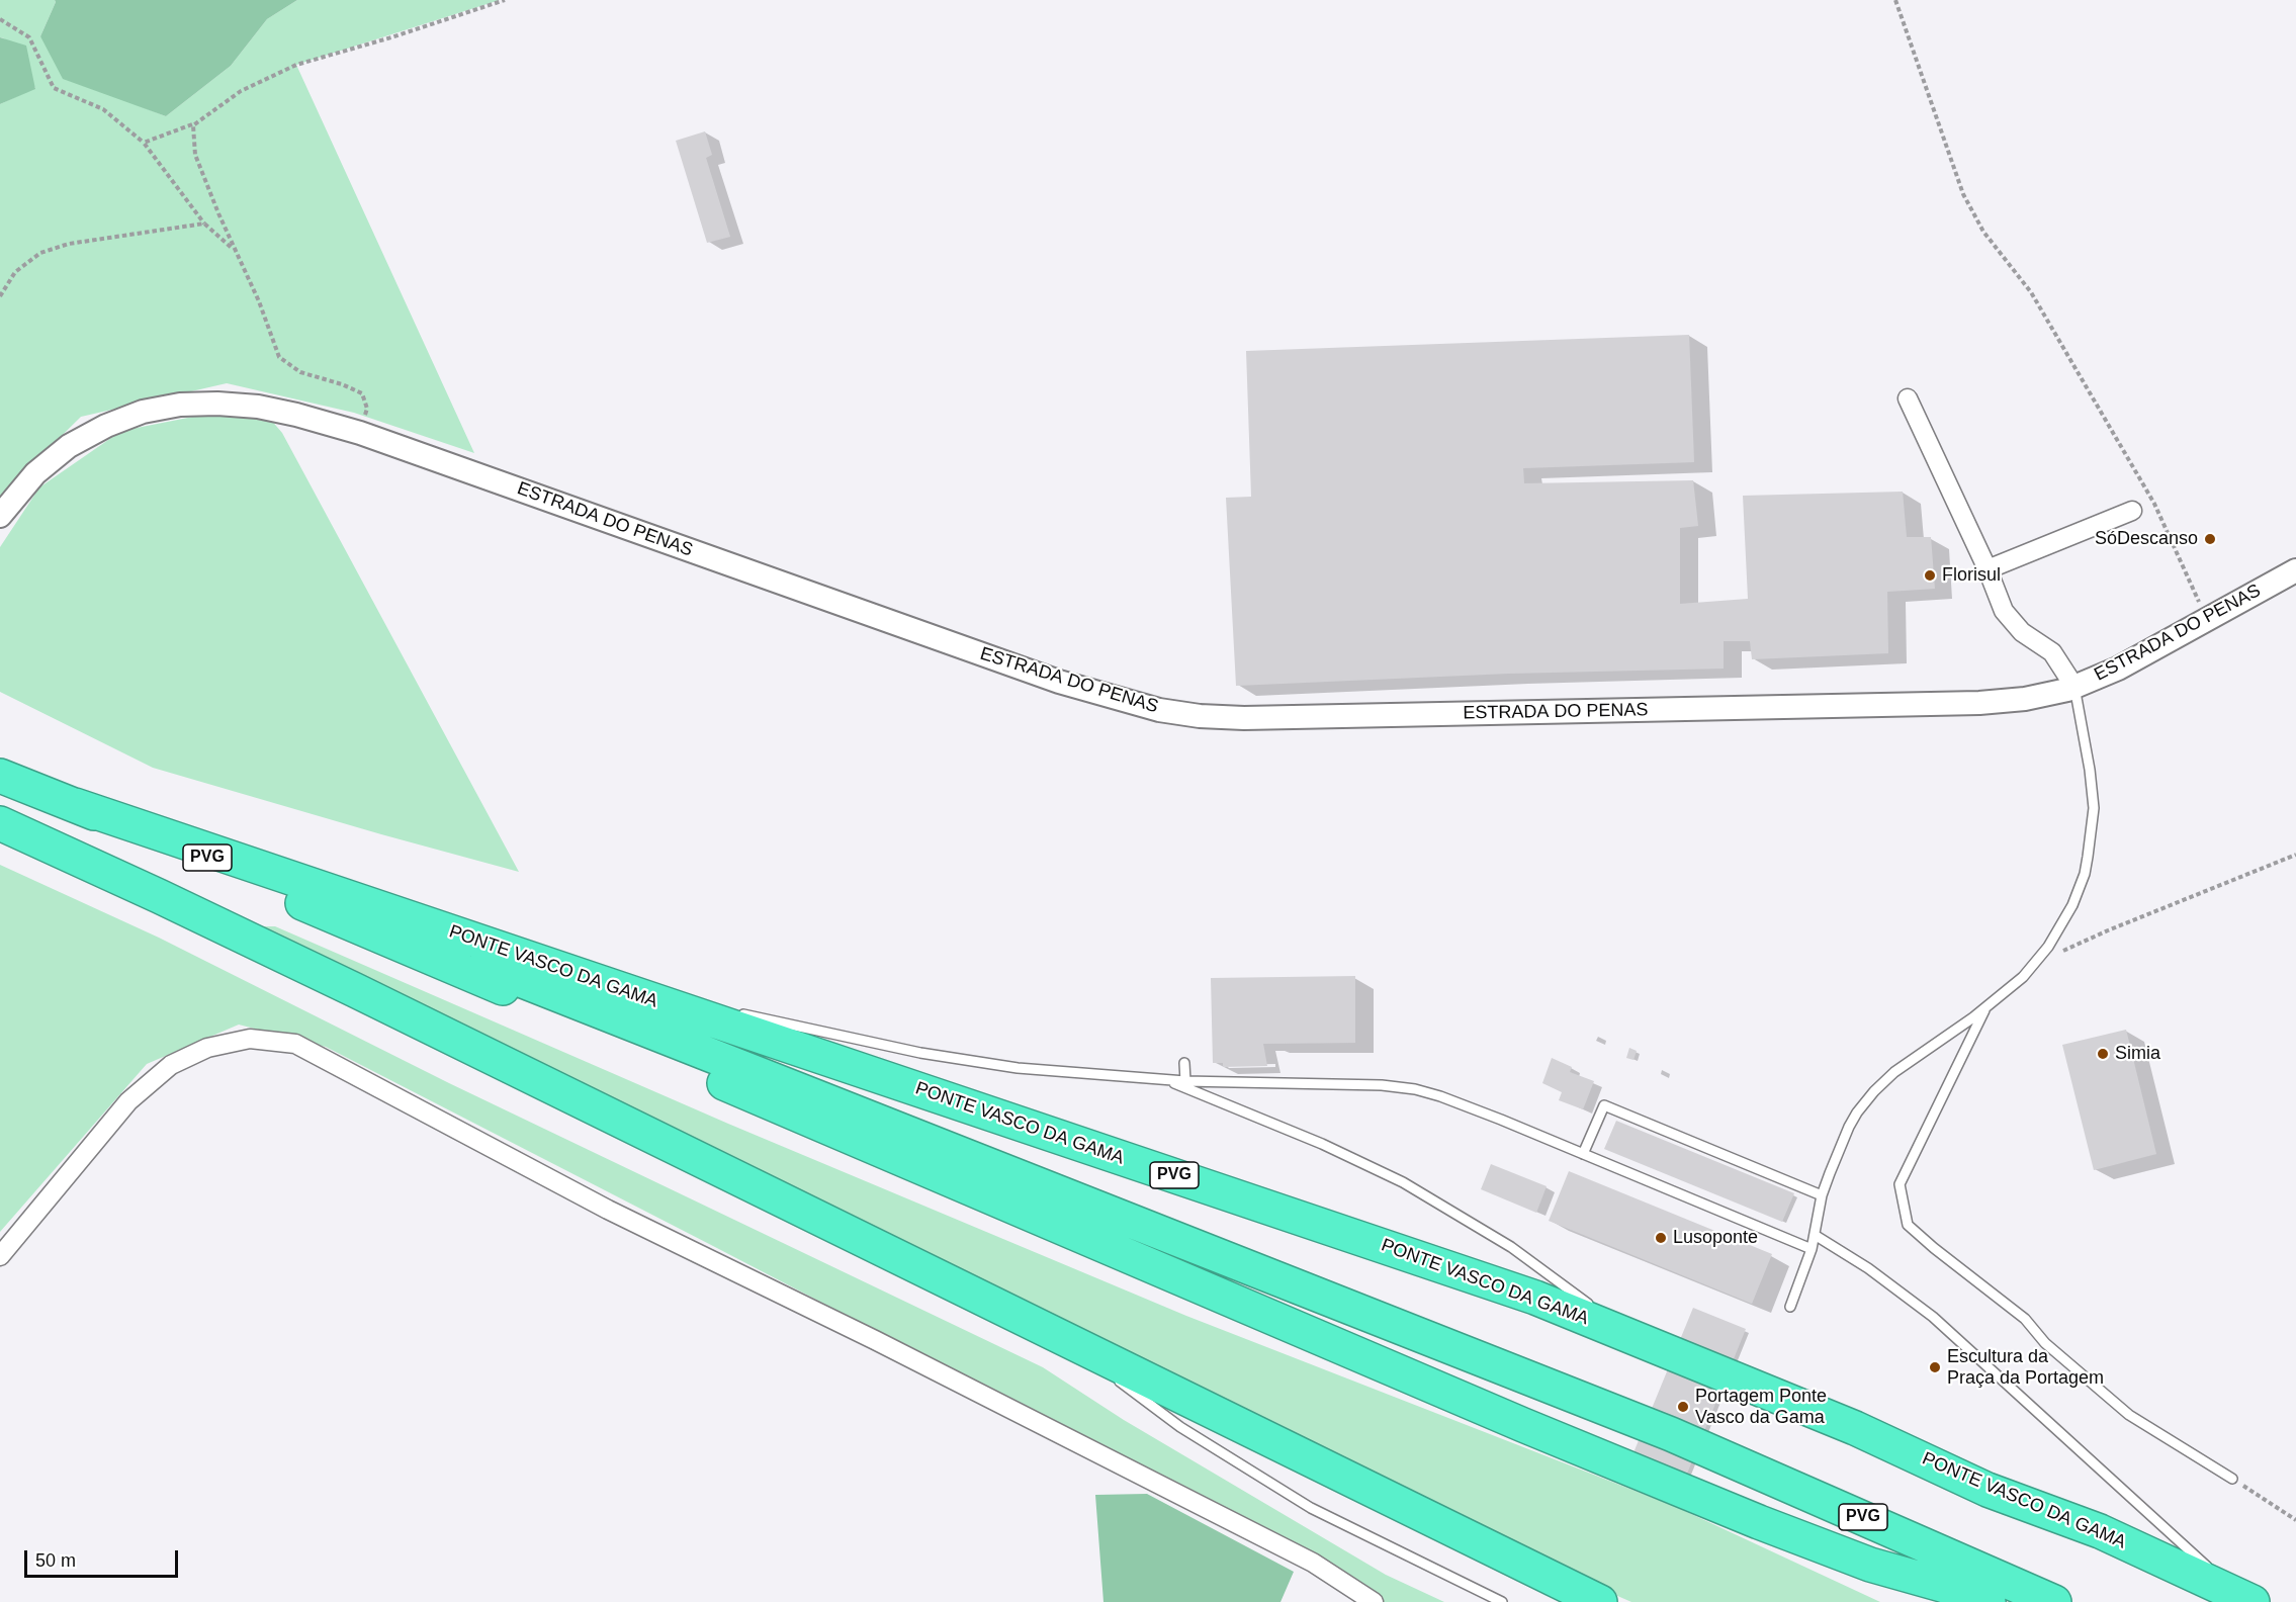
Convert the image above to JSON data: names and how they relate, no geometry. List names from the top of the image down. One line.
{"streets":{"highway":["PVG","PONTE VASCO DA GAMA"],"street":["ESTRADA DO PENAS"]},"places":["SóDescanso","Florisul","Simia","Lusoponte","Escultura da Praça da Portagem","Portagem Ponte Vasco da Gama"],"scale_bar":"50 m"}
